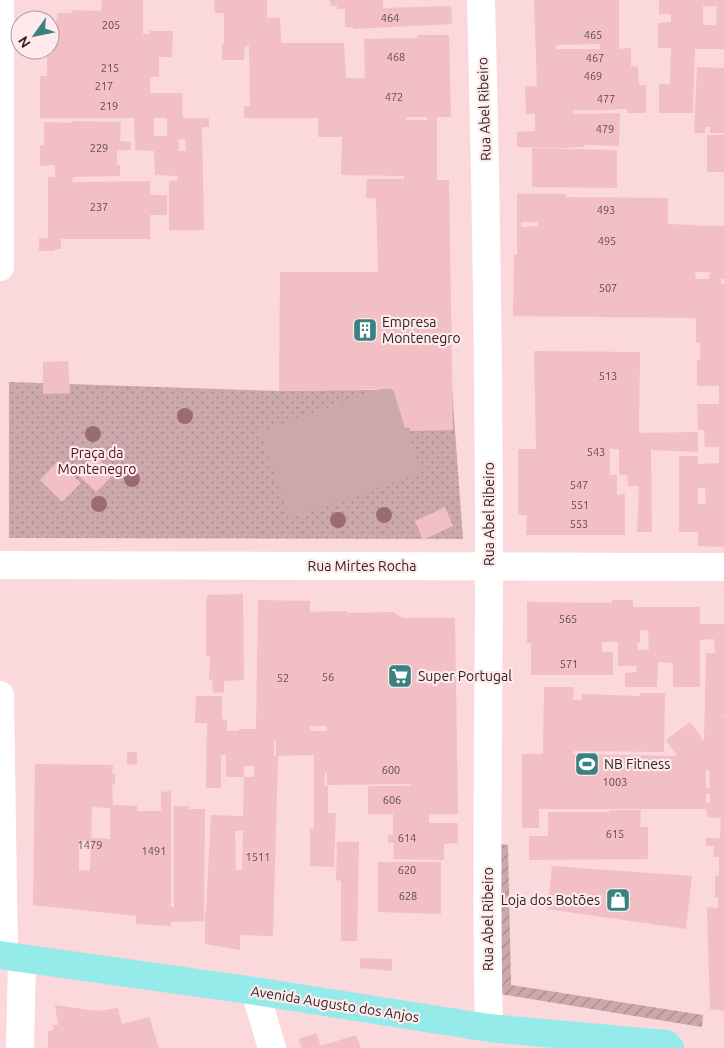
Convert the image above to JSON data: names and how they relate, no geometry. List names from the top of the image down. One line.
{"streets":{"main road":["Avenida Augusto dos Anjos"],"street":["Rua Abel Ribeiro","Rua Mirtes Rocha"]},"crossings":[["Rua Abel Ribeiro","Rua Mirtes Rocha"],["Rua Abel Ribeiro","Avenida Augusto dos Anjos"]],"parks":["Praça da Montenegro"],"places":{"building":["Empresa Montenegro"],"supermarket":["Super Portugal"],"sports":["NB Fitness"],"shop":["Loja dos Botões"]},"house_numbers":["464","205","465","468","467","215","469","217","472","477","219","479","229","237","493","495","507","513","543","547","551","553","565","571","56","52","600","1003","606","615","614","1479","1491","1511","620","628"],"north":"bottom left"}
